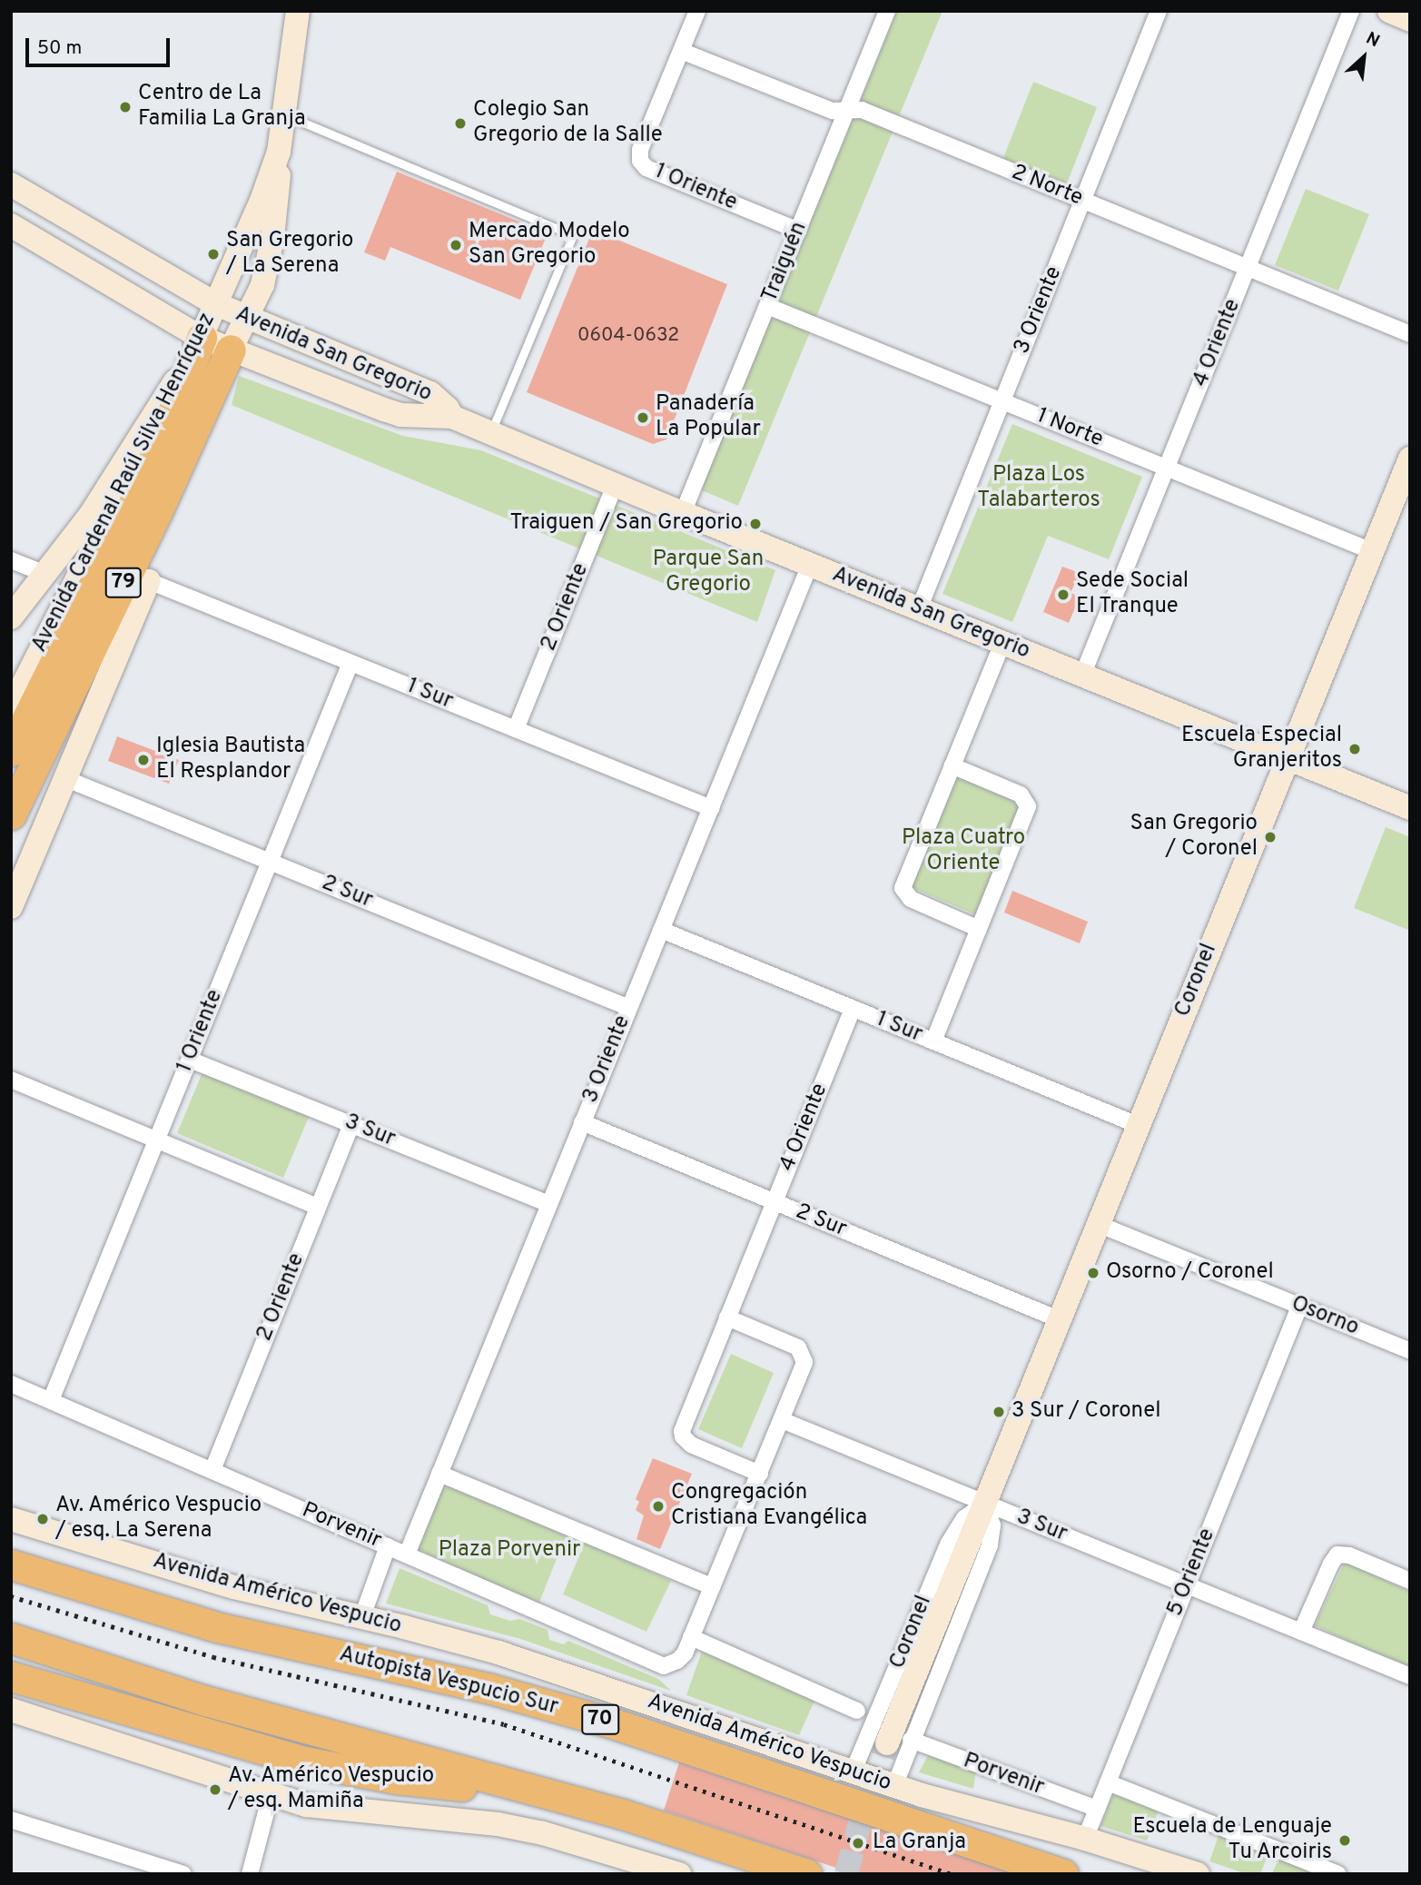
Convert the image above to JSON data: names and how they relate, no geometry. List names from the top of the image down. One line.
{"streets":{"highway":["79","Autopista Vespucio Sur","70"],"main road":["Avenida San Gregorio","Avenida Cardenal Raúl Silva Henríquez","Coronel","Avenida Américo Vespucio"],"street":["2 Norte","1 Oriente","Traiguén","3 Oriente","4 Oriente","1 Norte","2 Oriente","1 Sur","2 Sur","3 Sur","Osorno","Porvenir","5 Oriente"]},"crossings":[["2 Norte","1 Oriente"],["2 Norte","Traiguén"],["2 Norte","3 Oriente"],["2 Norte","4 Oriente"],["1 Oriente","Traiguén"],["1 Oriente","1 Sur"],["1 Oriente","2 Sur"],["1 Oriente","3 Sur"],["1 Oriente","Porvenir"],["Traiguén","Avenida San Gregorio"],["Traiguén","1 Norte"],["3 Oriente","Avenida San Gregorio"],["3 Oriente","1 Norte"],["3 Oriente","1 Sur"],["3 Oriente","2 Sur"],["3 Oriente","3 Sur"],["3 Oriente","Porvenir"],["4 Oriente","Avenida San Gregorio"],["4 Oriente","1 Norte"],["4 Oriente","1 Sur"],["4 Oriente","2 Sur"],["Avenida San Gregorio","Avenida Cardenal Raúl Silva Henríquez"],["Avenida San Gregorio","79"],["Avenida San Gregorio","2 Oriente"],["Avenida San Gregorio","Coronel"],["1 Norte","Coronel"],["Avenida Cardenal Raúl Silva Henríquez","79"],["2 Oriente","1 Sur"],["2 Oriente","3 Sur"],["2 Oriente","Porvenir"],["1 Sur","Coronel"],["2 Sur","Coronel"],["Coronel","3 Sur"],["Coronel","Osorno"],["Coronel","Porvenir"],["Coronel","Avenida Américo Vespucio"],["3 Sur","5 Oriente"],["Osorno","5 Oriente"],["Porvenir","5 Oriente"],["5 Oriente","Avenida Américo Vespucio"]],"parks":["Plaza Los Talabarteros","Parque San Gregorio","Plaza Cuatro Oriente","Plaza Porvenir"],"places":["Centro de La Familia La Granja","Colegio San Gregorio de la Salle","Mercado Modelo San Gregorio","San Gregorio / La Serena","Panadería La Popular","Traiguen / San Gregorio","Sede Social El Tranque","Escuela Especial Granjeritos","Iglesia Bautista El Resplandor","San Gregorio / Coronel","Osorno / Coronel","3 Sur / Coronel","Congregación Cristiana Evangélica","Av. Américo Vespucio / esq. La Serena","Av. Américo Vespucio / esq. Mamiña","Escuela de Lenguaje Tu Arcoiris","La Granja"],"house_numbers":["0604-0632"],"scale_bar":"50 m","north":"top right"}
